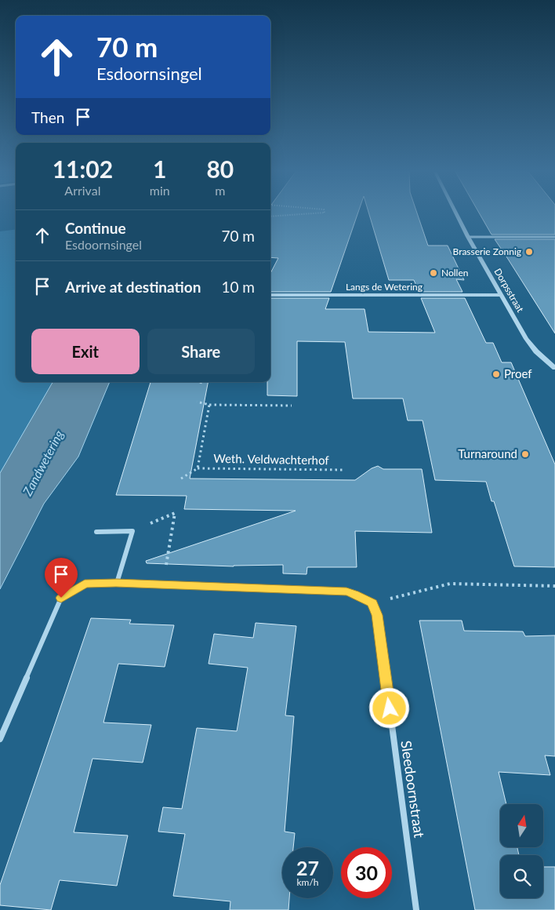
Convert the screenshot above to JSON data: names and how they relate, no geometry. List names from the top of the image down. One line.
{"streets":{"street":["Langs de Wetering","Dorpsstraat","Sleedoornstraat"],"path":["Weth. Veldwachterhof"]},"crossings":[["Langs de Wetering","Dorpsstraat"]],"water":["Zandwetering"],"places":["Brasserie Zonnig","Nollen","Proef","Turnaround"],"north":"top","page":{"turn":["70 m","Esdoornsingel"],"then":"Then","eta":["11:02","Arrival","1","min","80","m"],"list":[{"name":"Continue","note":"Esdoornsingel","value":"70 m"},{"name":"Arrive at destination","value":"10 m"}],"buttons":["Exit","Share"],"speed":"27 km/h","limit":"30"}}
